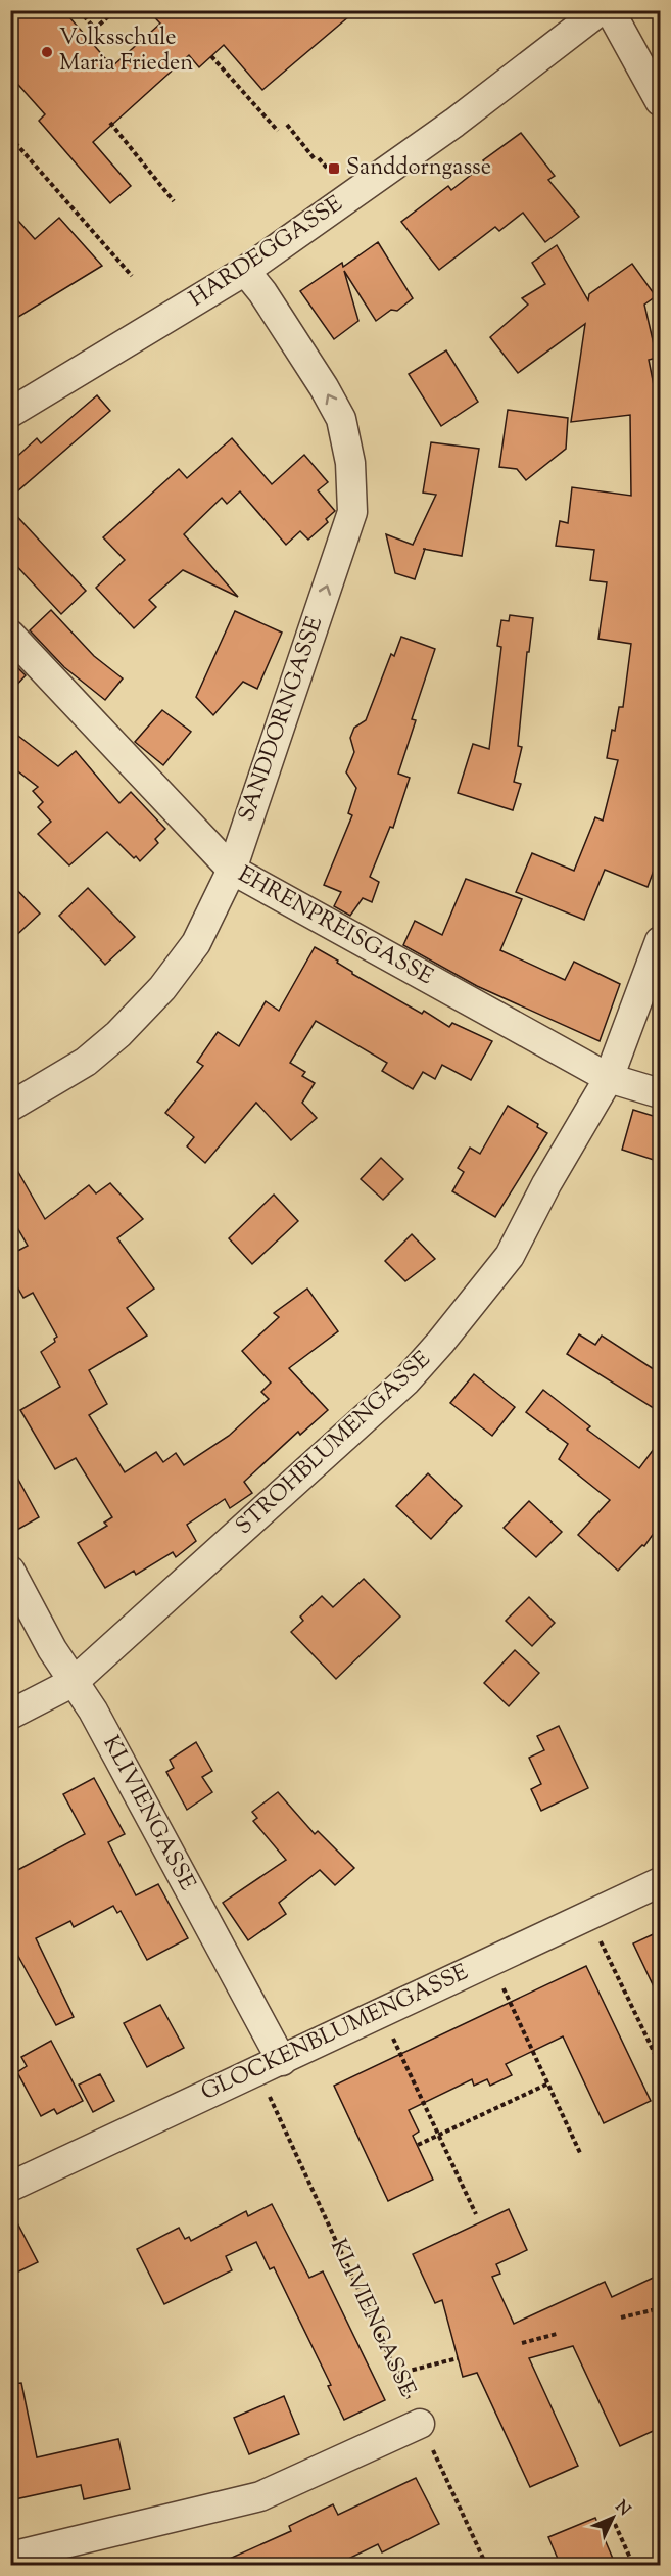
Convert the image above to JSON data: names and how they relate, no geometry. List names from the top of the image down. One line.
{"streets":{"street":["HARDEGGASSE","SANDDORNGASSE","EHRENPREISGASSE","STROHBLUMENGASSE","KLIVIENGASSE","GLOCKENBLUMENGASSE"]},"crossings":[["HARDEGGASSE","SANDDORNGASSE"],["SANDDORNGASSE","EHRENPREISGASSE"],["EHRENPREISGASSE","STROHBLUMENGASSE"],["STROHBLUMENGASSE","KLIVIENGASSE"],["KLIVIENGASSE","GLOCKENBLUMENGASSE"]],"one_way":["SANDDORNGASSE"],"places":{"other":["Volksschule Maria Frieden"],"transit":["Sanddorngasse"]},"north":"top right"}
